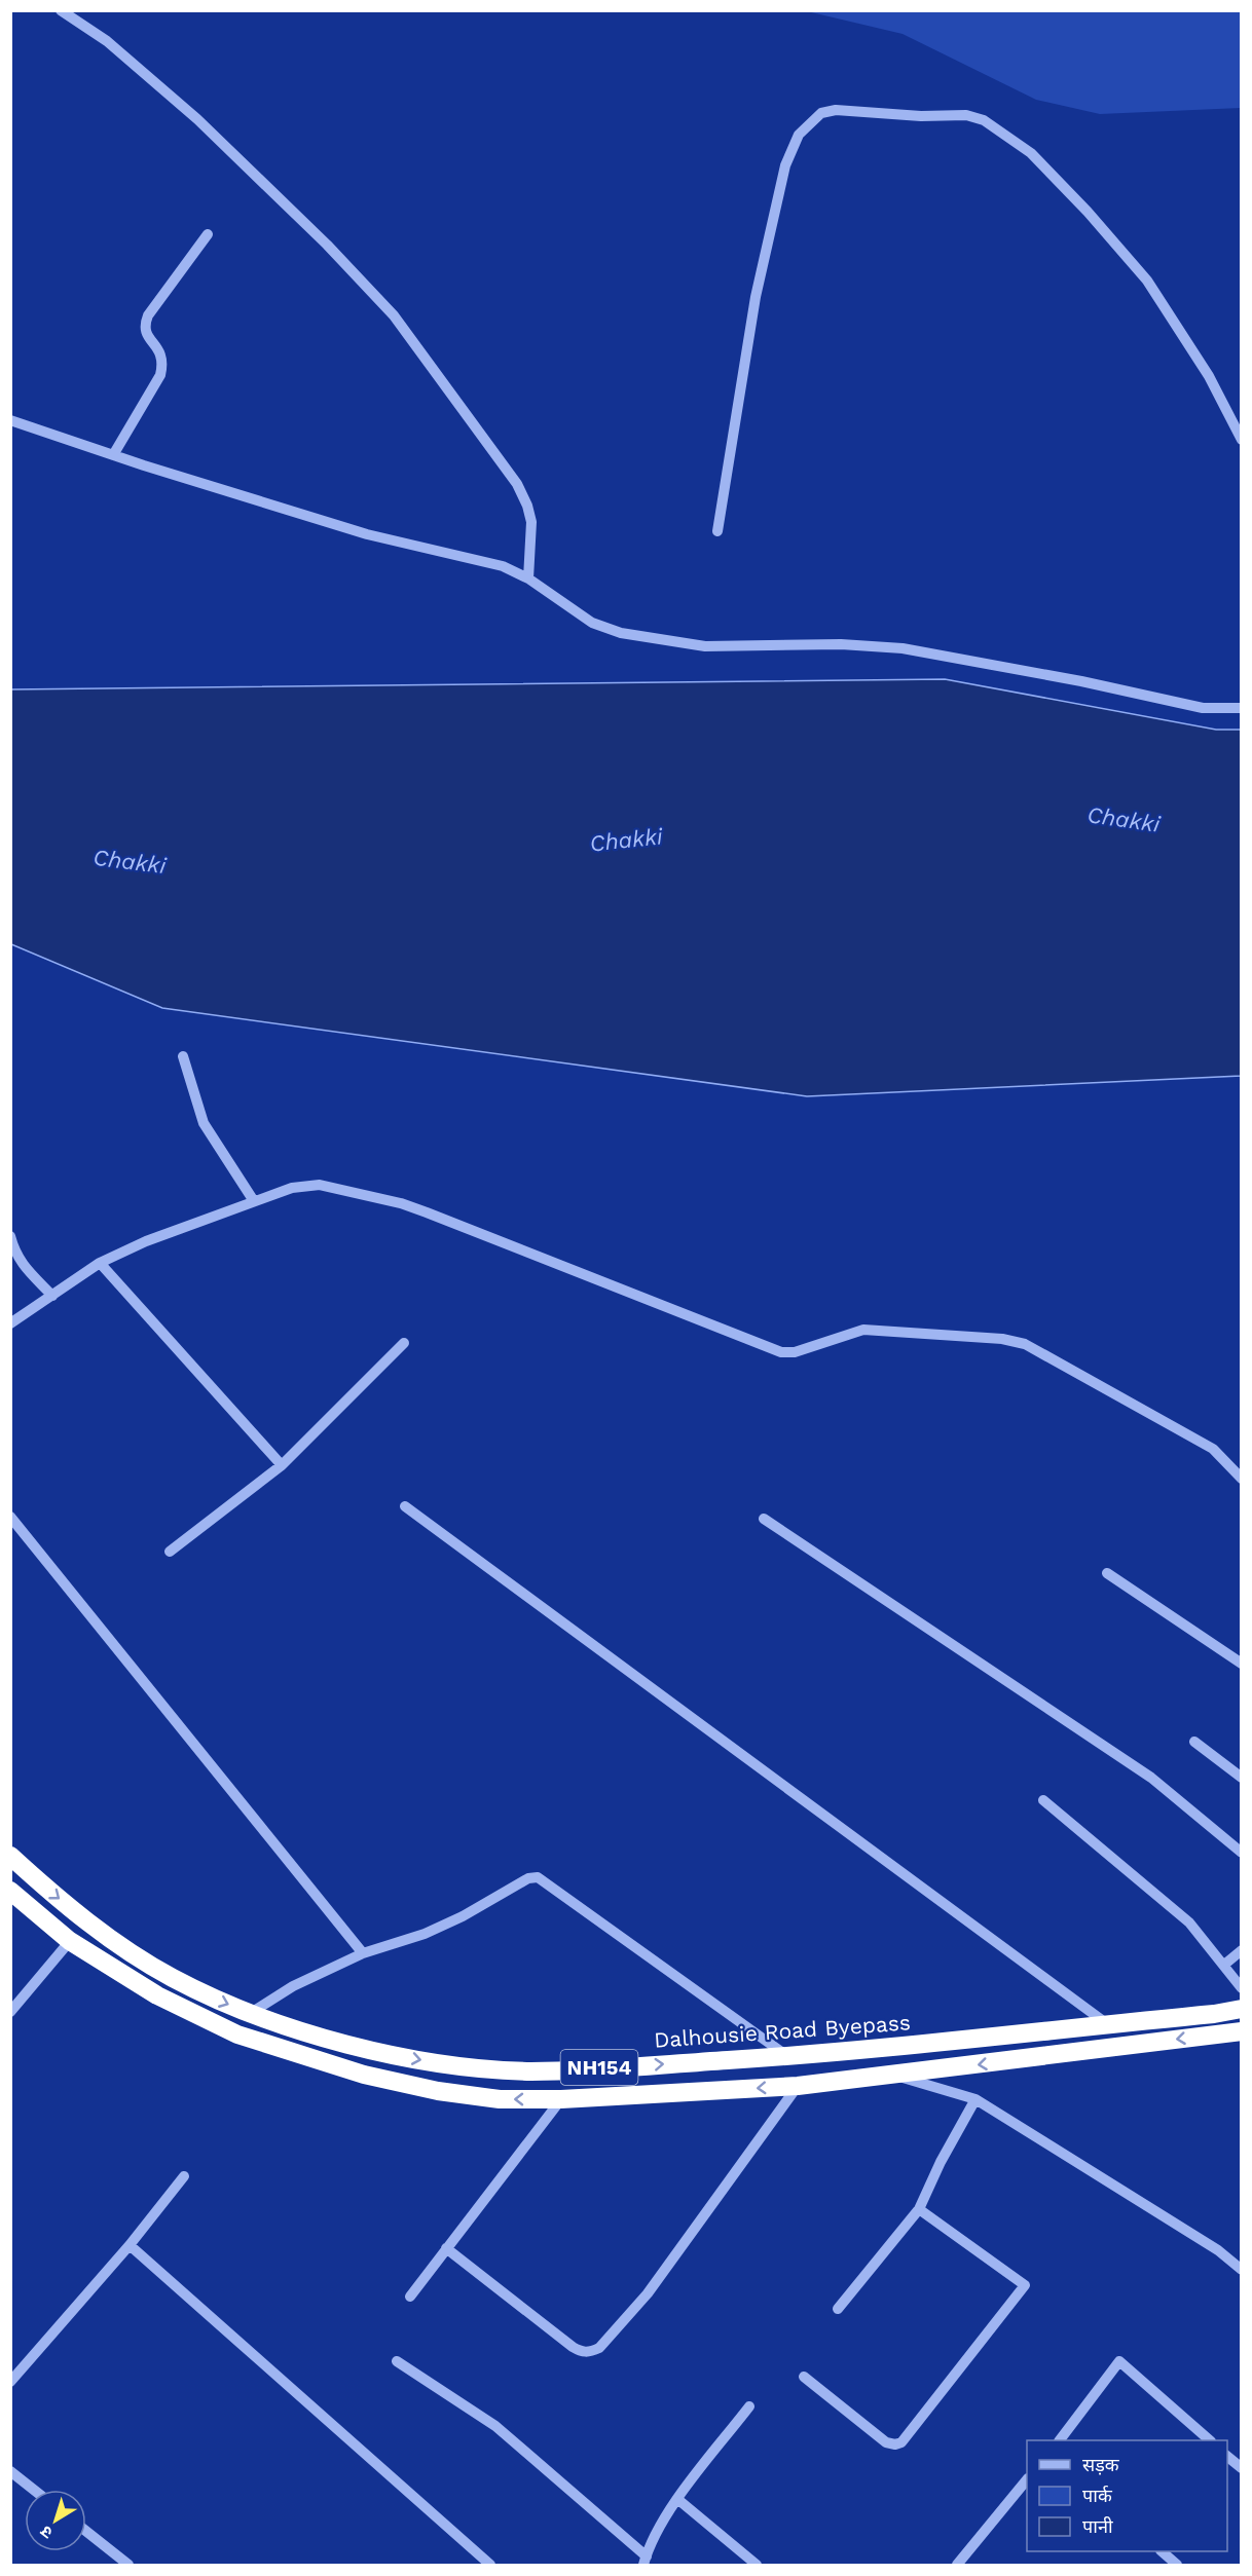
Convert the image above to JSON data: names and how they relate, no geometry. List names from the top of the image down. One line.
{"streets":{"highway":["Dalhousie Road Byepass","NH154"]},"water":["Chakki"],"legend":["सड़क","पार्क","पानी"],"north":"bottom left"}
